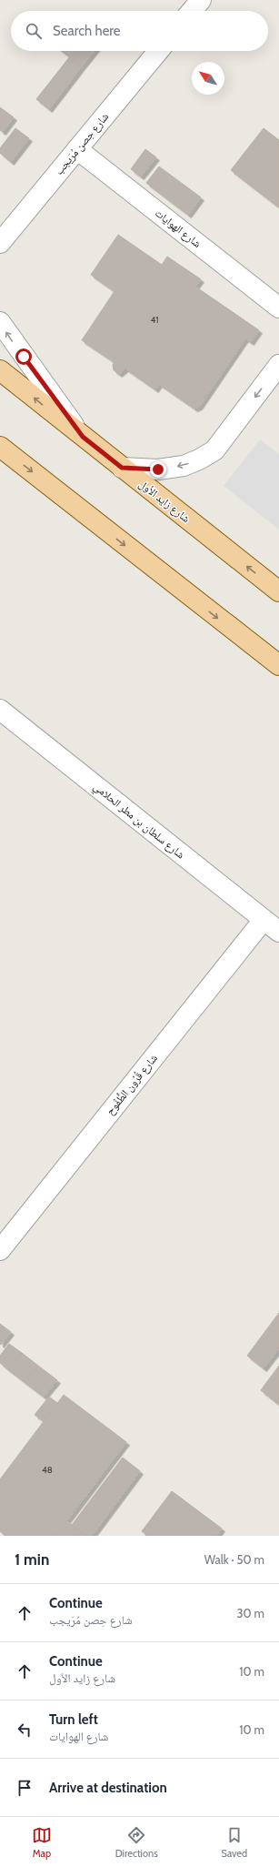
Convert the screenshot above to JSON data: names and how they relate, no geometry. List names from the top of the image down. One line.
{"streets":{"main road":["شارع زايد الأول"],"street":["شارع حِصن مُرَيجب","شارع الهوايات","شارع سلطان بن مطر الحلامي","شارع قُرُون الطُّفُوح"]},"crossings":[["شارع حِصن مُرَيجب","شارع الهوايات"],["شارع سلطان بن مطر الحلامي","شارع قُرُون الطُّفُوح"]],"house_numbers":["41","48"],"north":"top left","page":{"search":"Search here","heading":["1 min","Walk · 50 m"],"list":[["Continue","شارع حِصن مُرَيجب","30 m"],["Continue","شارع زايد الأول","10 m"],["Turn left","شارع الهوايات","10 m"],"Arrive at destination"],"nav":["Map","Directions","Saved"]}}
